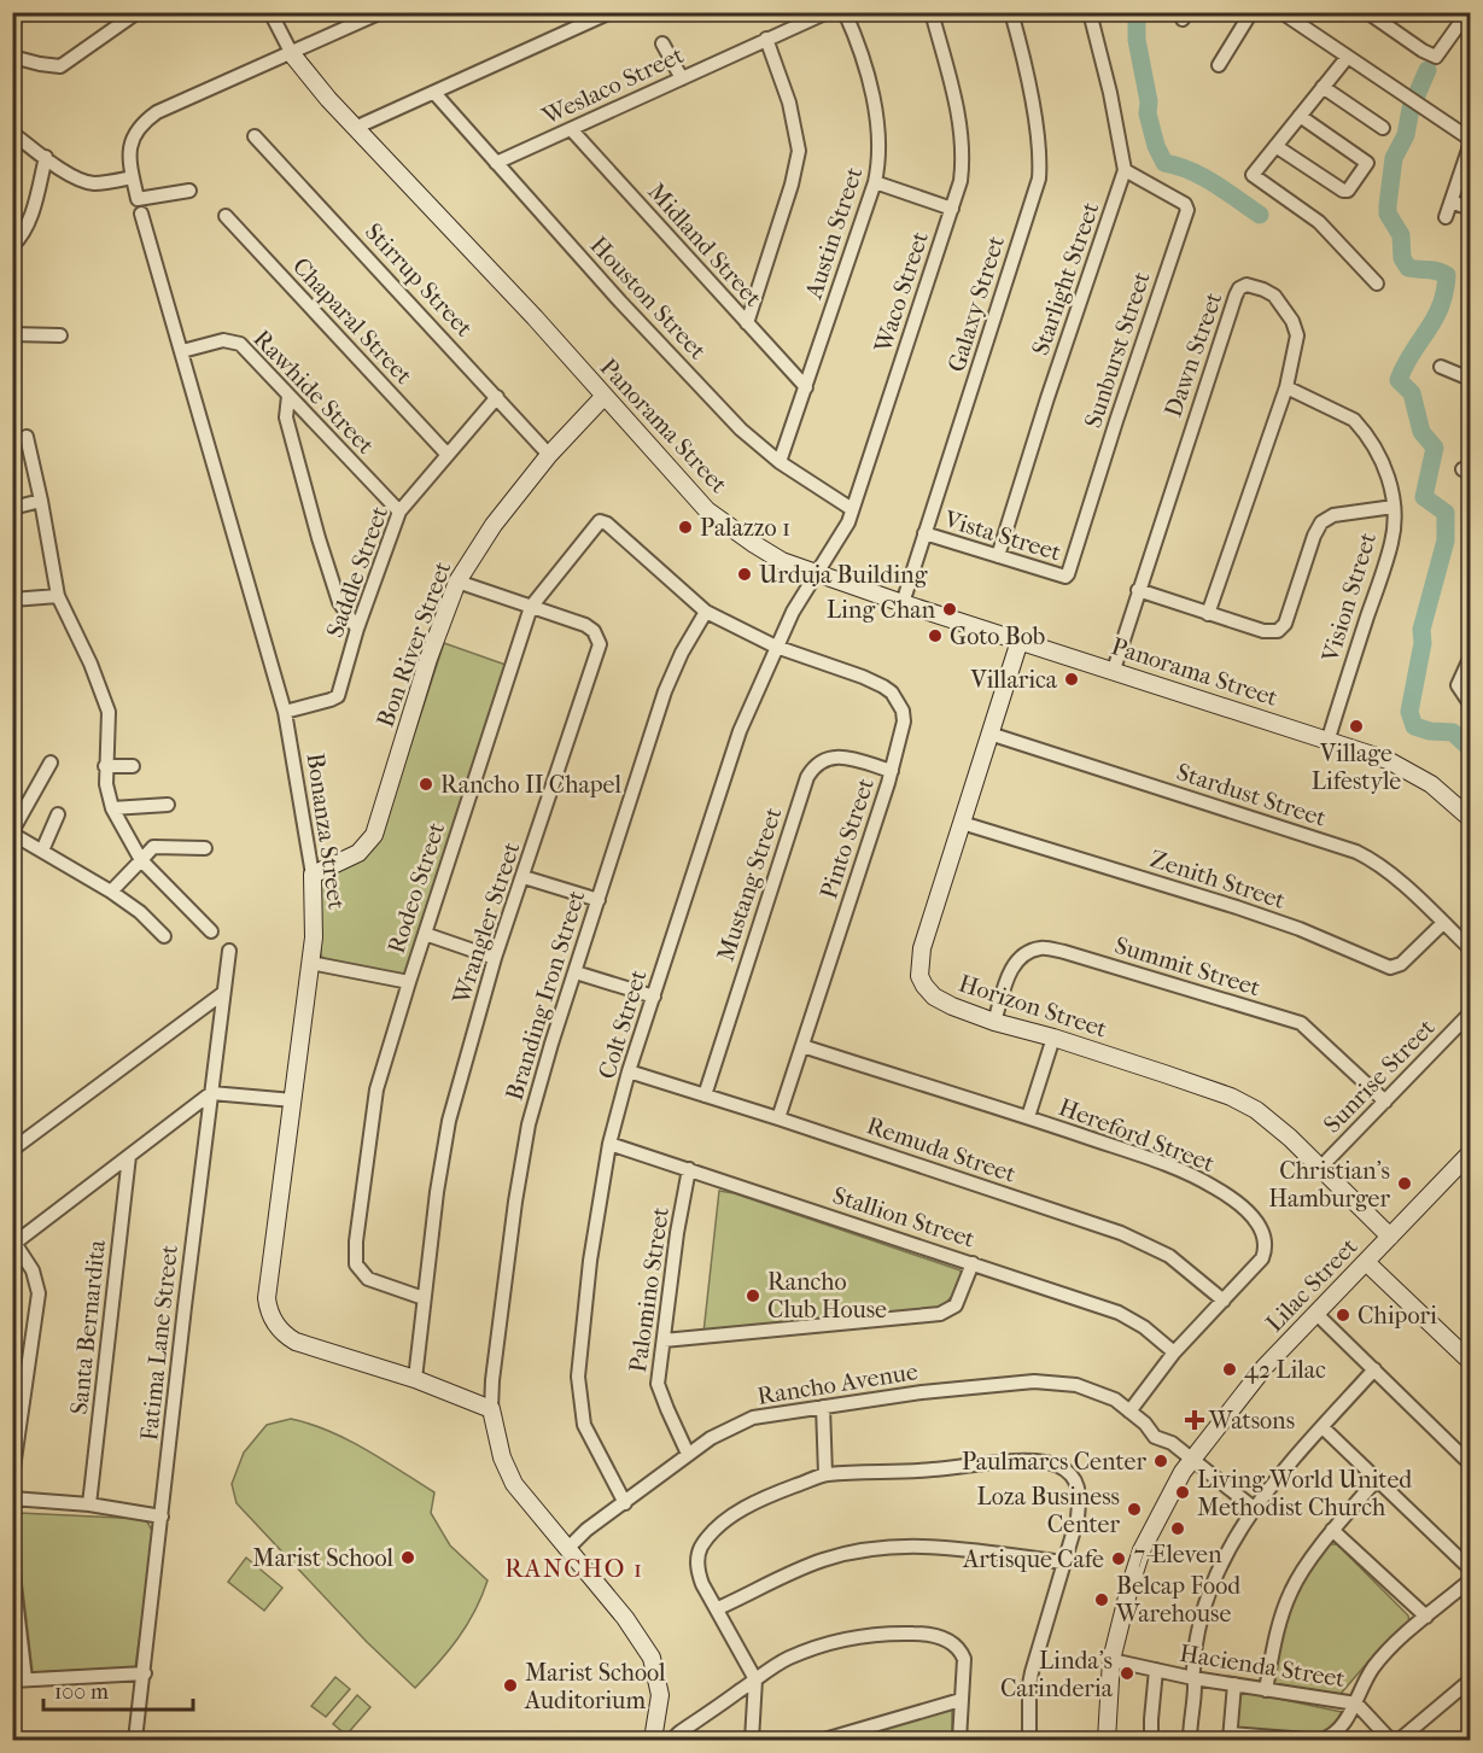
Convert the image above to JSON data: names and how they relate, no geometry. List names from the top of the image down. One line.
{"streets":{"street":["Weslaco Street","Austin Street","Midland Street","Starlight Street","Stirrup Street","Waco Street","Houston Street","Galaxy Street","Chaparal Street","Sunburst Street","Dawn Street","Rawhide Street","Panorama Street","Vista Street","Saddle Street","Vision Street","Bon River Street","Stardust Street","Bonanza Street","Pinto Street","Zenith Street","Mustang Street","Rodeo Street","Wrangler Street","Summit Street","Branding Iron Street","Horizon Street","Colt Street","Sunrise Street","Hereford Street","Remuda Street","Stallion Street","Lilac Street","Palomino Street","Santa Bernardita","Fatima Lane Street","Rancho Avenue","Hacienda Street"]},"crossings":[["Weslaco Street","Midland Street"],["Weslaco Street","Houston Street"],["Austin Street","Midland Street"],["Austin Street","Houston Street"],["Starlight Street","Sunburst Street"],["Starlight Street","Vista Street"],["Stirrup Street","Saddle Street"],["Stirrup Street","Bon River Street"],["Waco Street","Houston Street"],["Waco Street","Panorama Street"],["Waco Street","Colt Street"],["Galaxy Street","Panorama Street"],["Galaxy Street","Vista Street"],["Chaparal Street","Saddle Street"],["Sunburst Street","Vista Street"],["Dawn Street","Panorama Street"],["Dawn Street","Vision Street"],["Rawhide Street","Saddle Street"],["Rawhide Street","Bonanza Street"],["Panorama Street","Vision Street"],["Panorama Street","Bon River Street"],["Panorama Street","Horizon Street"],["Panorama Street","Colt Street"],["Saddle Street","Bonanza Street"],["Bon River Street","Bonanza Street"],["Bon River Street","Wrangler Street"],["Stardust Street","Zenith Street"],["Stardust Street","Horizon Street"],["Bonanza Street","Wrangler Street"],["Bonanza Street","Branding Iron Street"],["Pinto Street","Mustang Street"],["Pinto Street","Rodeo Street"],["Pinto Street","Colt Street"],["Pinto Street","Hereford Street"],["Pinto Street","Remuda Street"],["Zenith Street","Horizon Street"],["Mustang Street","Remuda Street"],["Rodeo Street","Wrangler Street"],["Rodeo Street","Branding Iron Street"],["Rodeo Street","Colt Street"],["Summit Street","Horizon Street"],["Summit Street","Sunrise Street"],["Horizon Street","Sunrise Street"],["Horizon Street","Lilac Street"],["Colt Street","Remuda Street"],["Colt Street","Stallion Street"],["Colt Street","Rancho Avenue"],["Hereford Street","Remuda Street"],["Hereford Street","Stallion Street"],["Hereford Street","Rancho Avenue"],["Stallion Street","Palomino Street"],["Lilac Street","Rancho Avenue"],["Lilac Street","Hacienda Street"],["Palomino Street","Rancho Avenue"]],"districts":["RANCHO 1"],"places":{"other":["Palazzo 1","Urduja Building","Ling Chan","Goto Bob","Villarica","Village Lifestyle","Rancho II Chapel","Christian's Hamburger","Rancho Club House","Chipori","42 Lilac","Paulmarcs Center","Living World United Methodist Church","Loza Business Center","7-Eleven","Marist School","Artisque Cafe","Belcap Food Warehouse","Linda's Carinderia","Marist School Auditorium"],"health":["Watsons"]},"scale_bar":"100 m"}
